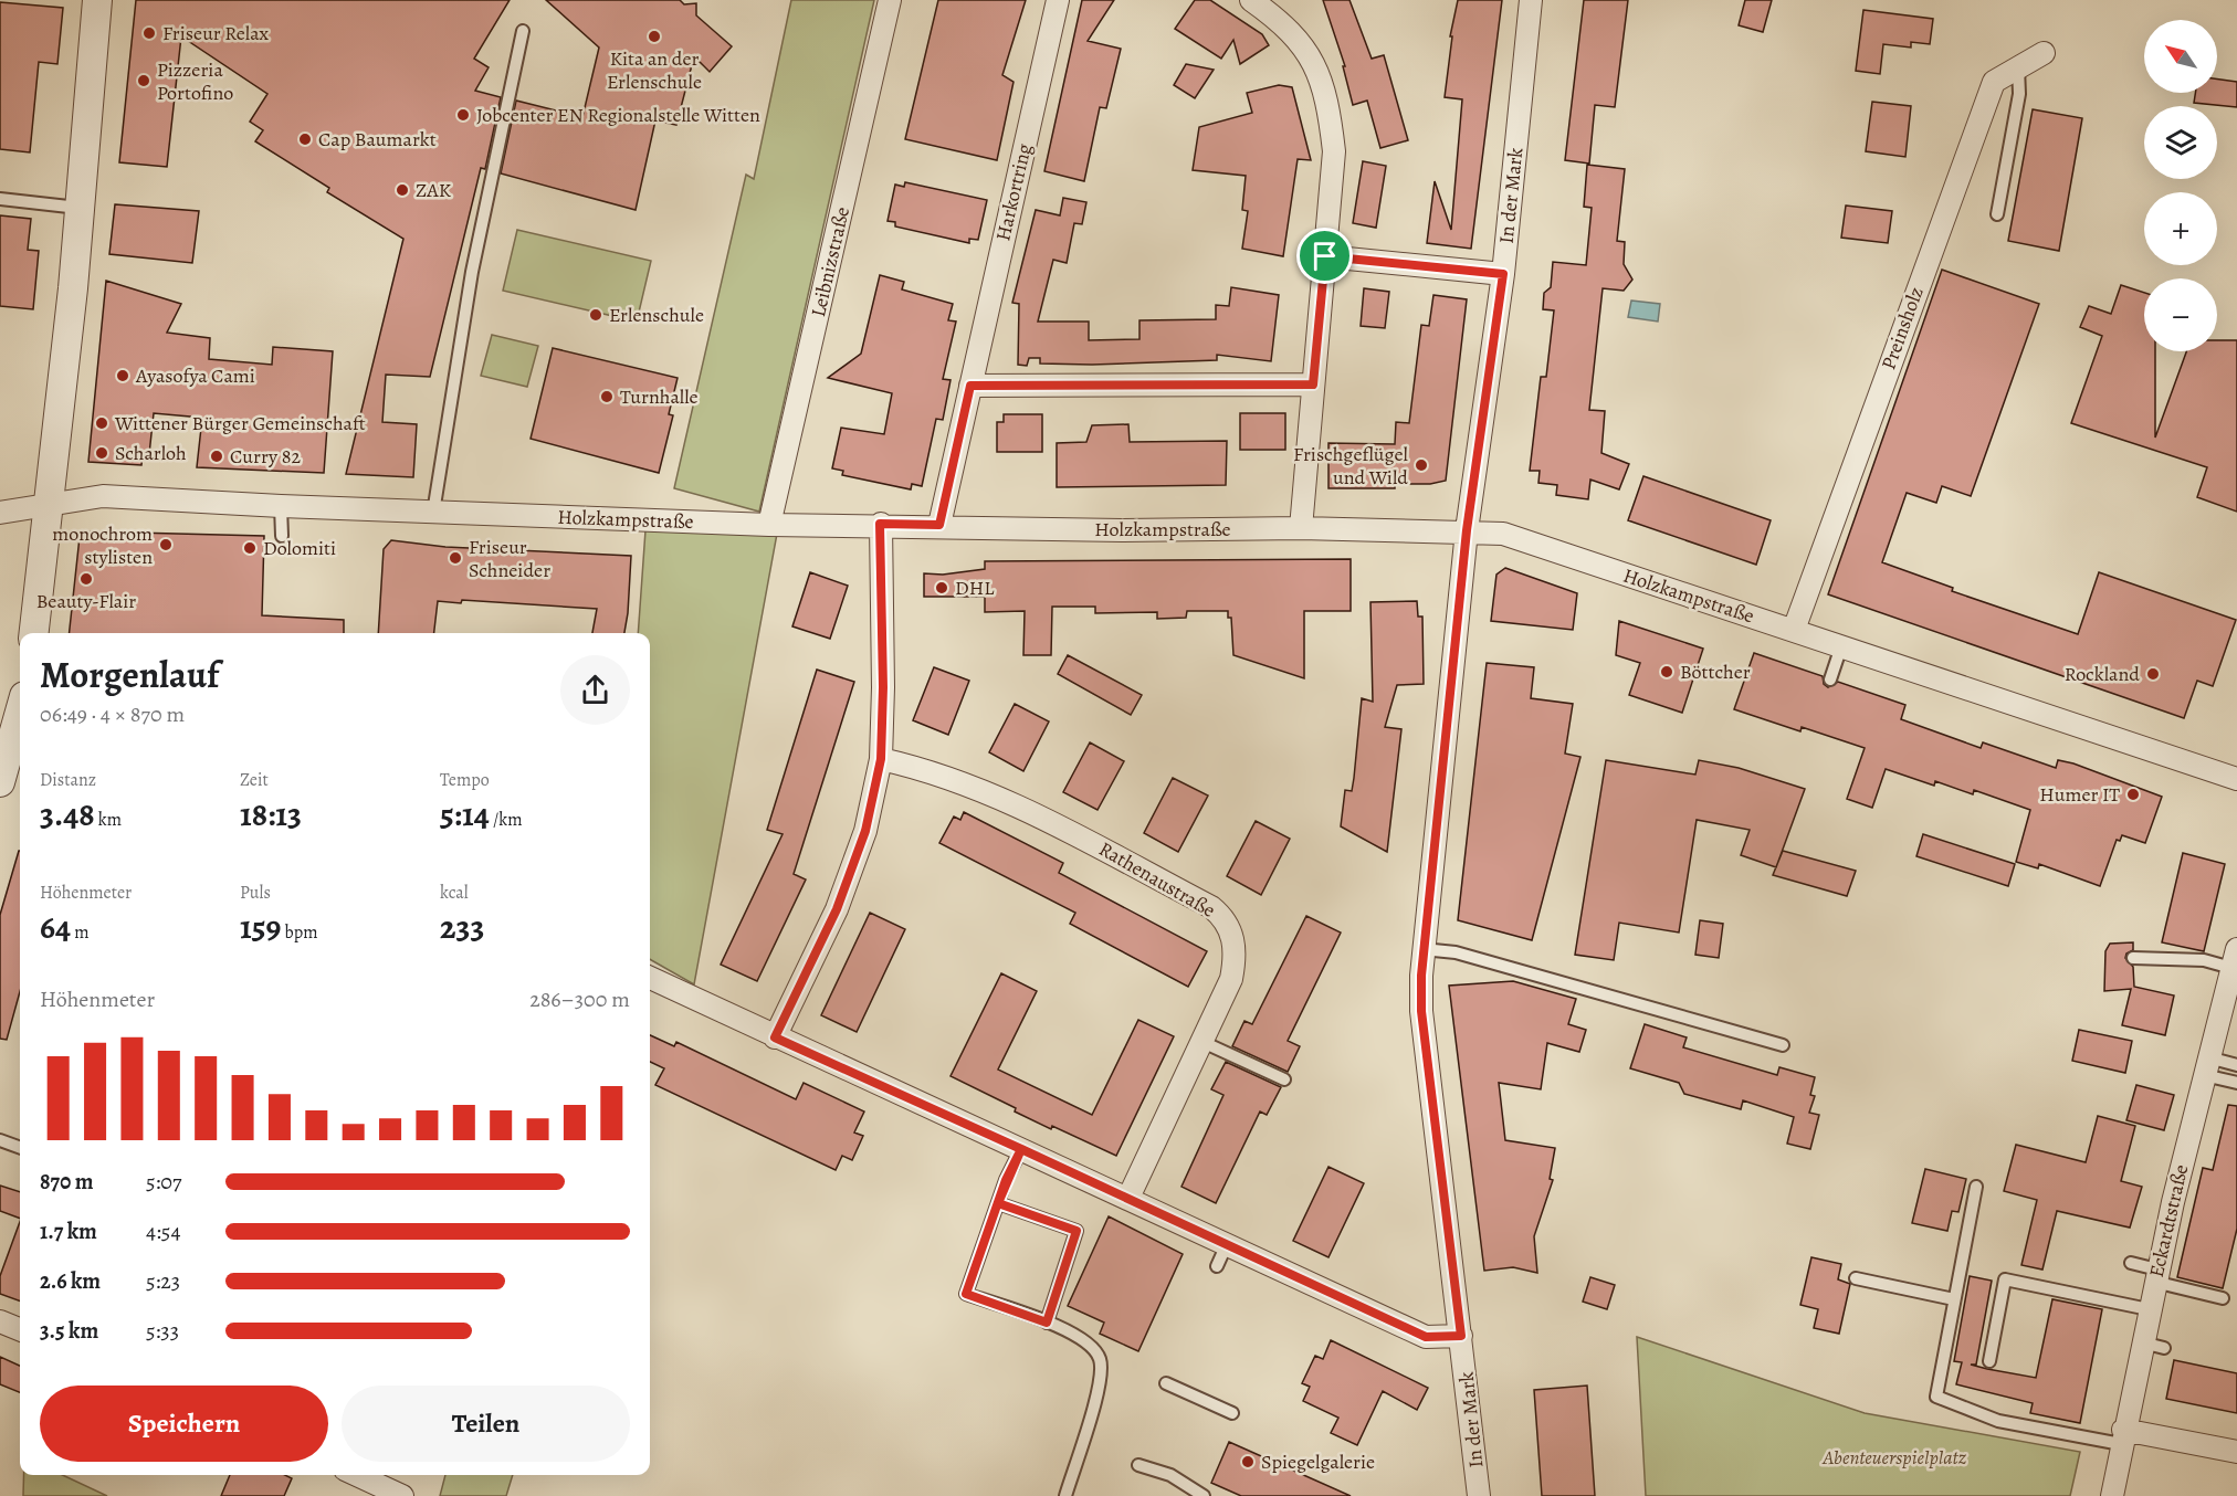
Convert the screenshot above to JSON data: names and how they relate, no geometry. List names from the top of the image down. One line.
{"streets":{"street":["Harkortring","In der Mark","Leibnizstraße","Preinsholz","Holzkampstraße","Rathenaustraße","Eckardtstraße"]},"crossings":[["Harkortring","Holzkampstraße"],["In der Mark","Holzkampstraße"],["Leibnizstraße","Holzkampstraße"],["Preinsholz","Holzkampstraße"]],"parks":["Abenteuerspielplatz"],"places":["Friseur Relax","Kita an der Erlenschule","Pizzeria Portofino","Jobcenter EN Regionalstelle Witten","Cap Baumarkt","ZAK","Erlenschule","Ayasofya Cami","Turnhalle","Wittener Bürger Gemeinschaft","Scharloh","Curry 82","Frischgeflügel und Wild","monochrom stylisten","Dolomiti","Friseur Schneider","Beauty-Flair","DHL","Böttcher","Rockland","Humer IT","Spiegelgalerie"],"north":"top left","page":{"map_buttons":["+","−"],"heading":["Morgenlauf","06:49 · 4 × 870 m"],"stats":[["Distanz","3.48 km"],["Zeit","18:13"],["Tempo","5:14 /km"],["Höhenmeter","64 m"],["Puls","159 bpm"],["kcal","233"]],"chart":["Höhenmeter","286–300 m"],"list":[{"name":"870 m","note":"5:07"},{"name":"1.7 km","note":"4:54"},{"name":"2.6 km","note":"5:23"},{"name":"3.5 km","note":"5:33"}],"buttons":["Speichern","Teilen"]}}
